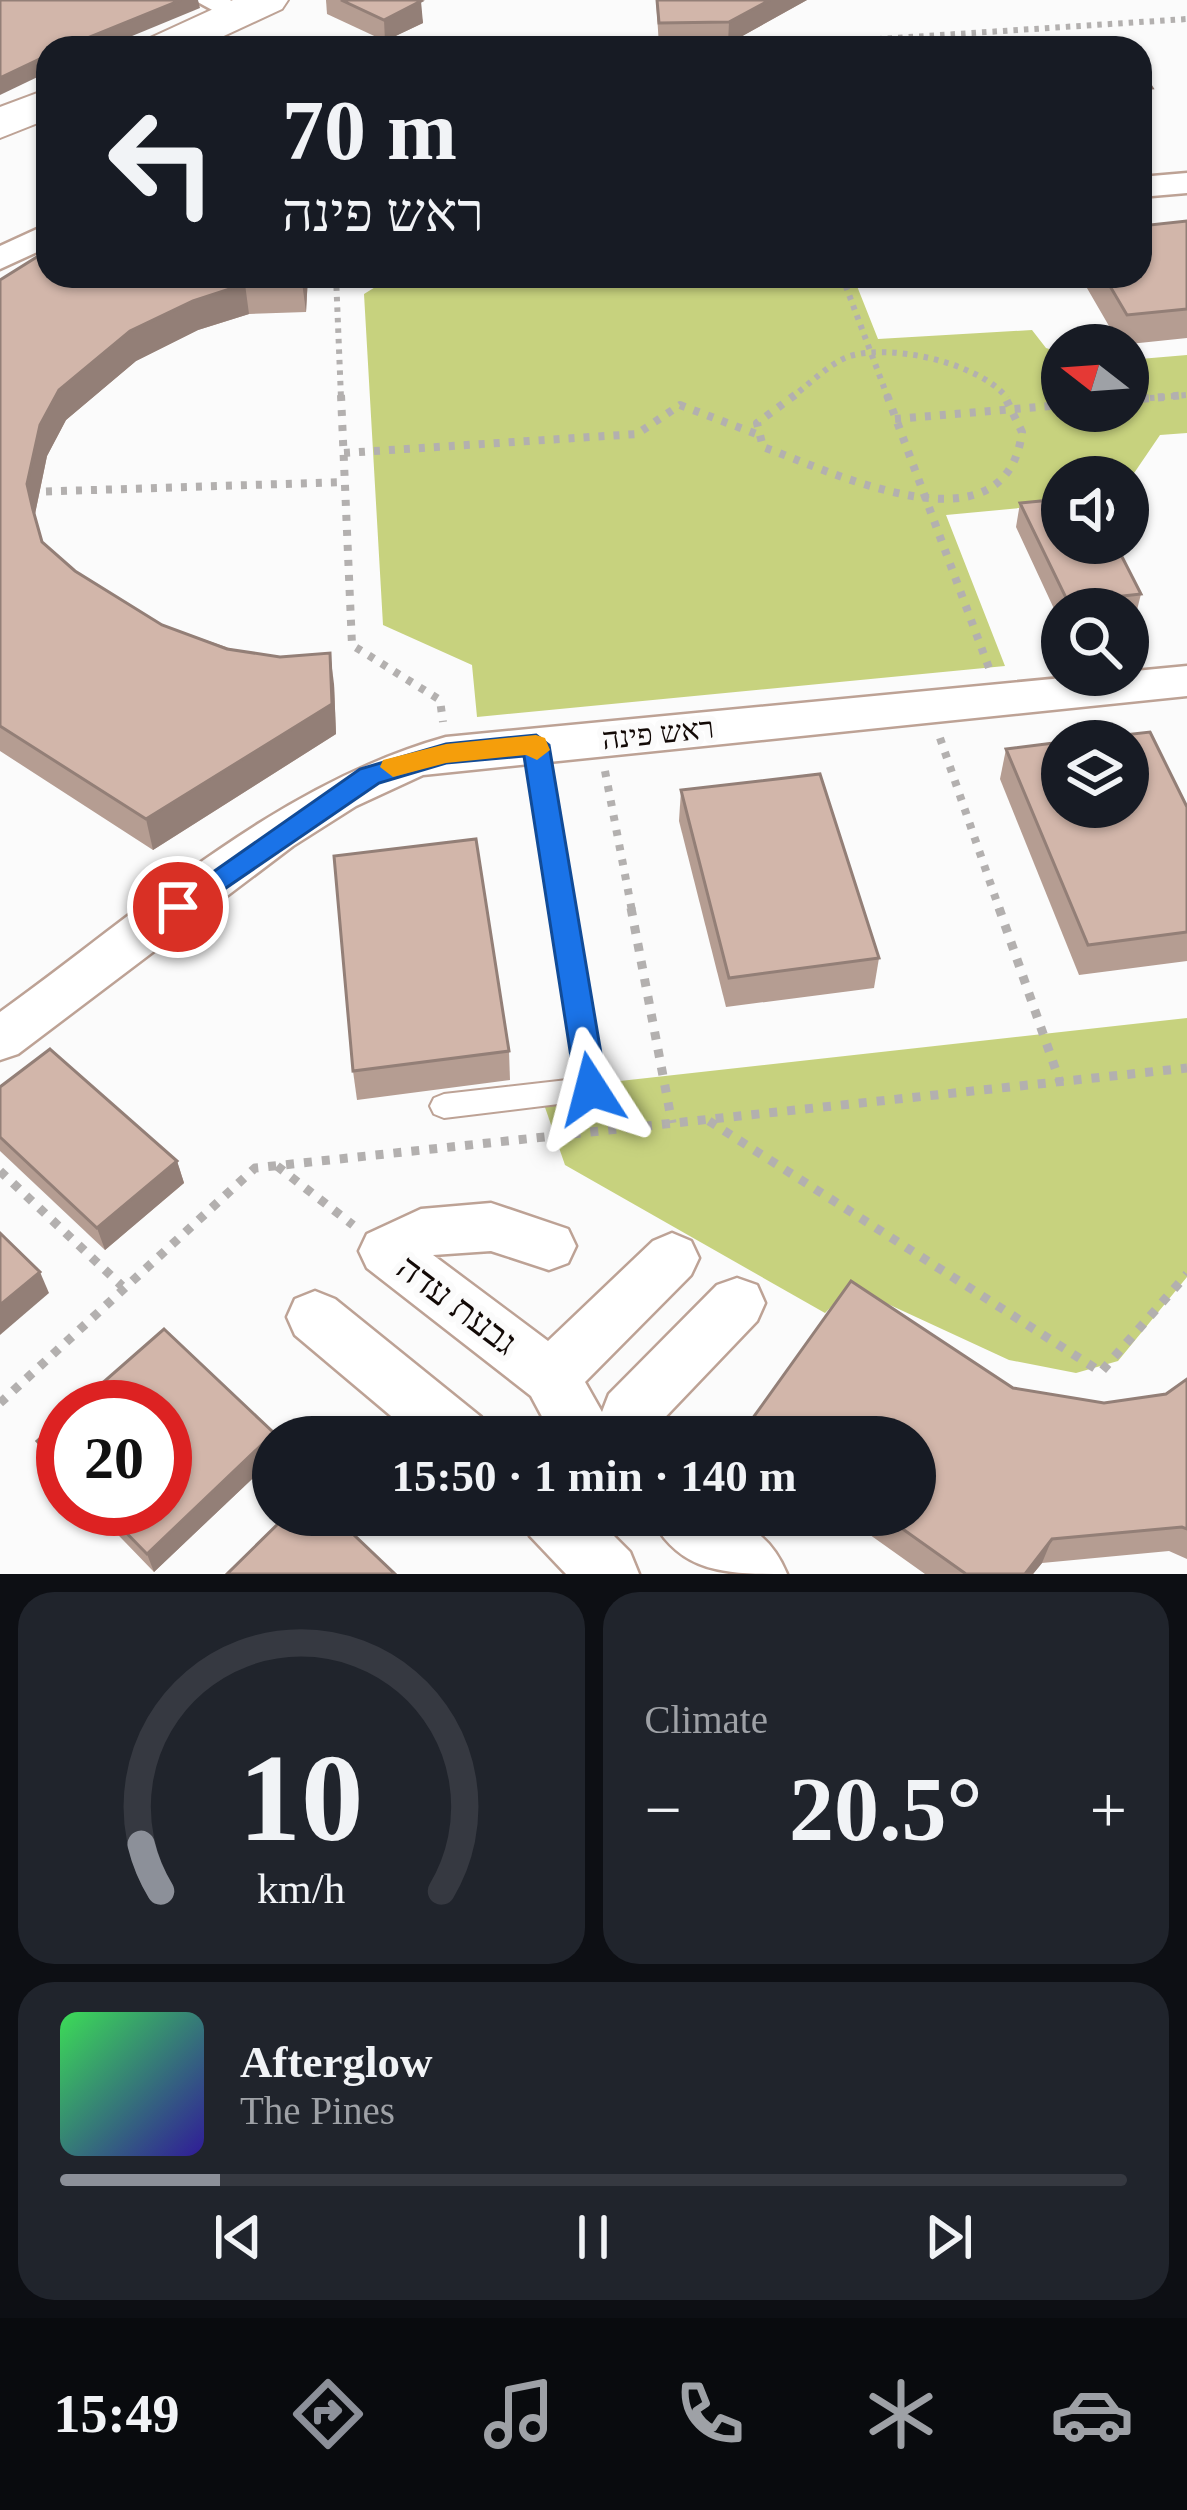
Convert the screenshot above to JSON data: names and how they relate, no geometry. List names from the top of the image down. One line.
{"streets":{"street":["ראש פינה","גבעת עדה"]},"north":"left","page":{"turn":["70 m","ראש פינה"],"limit":"20","trip":"15:50 · 1 min · 140 m","tile":"Climate","heat":["−","20.5°","+"],"song":["Afterglow","The Pines"],"tabs":"15:49","gauge":["10","km/h"]}}
